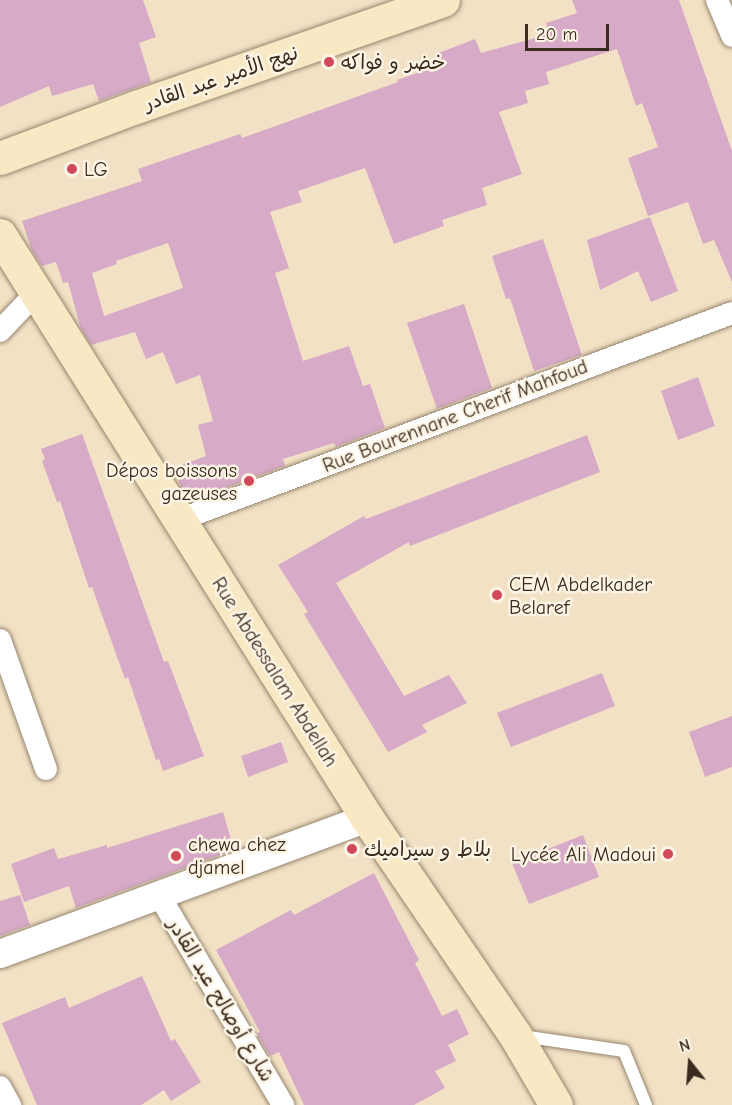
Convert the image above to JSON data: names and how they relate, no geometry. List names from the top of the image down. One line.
{"streets":{"main road":["نهج الأمير عبد القادر","Rue Abdessalam Abdellah"],"street":["Rue Bourennane Cherif Mahfoud","شارع أوصالح عبد القادر"]},"crossings":[["Rue Bourennane Cherif Mahfoud","Rue Abdessalam Abdellah"]],"places":["خضر و فواكه","LG","Dépos boissons gazeuses","CEM Abdelkader Belaref","بلاط و سيراميك","Lycée Ali Madoui","chewa chez djamel"],"scale_bar":"20 m","north":"top"}
